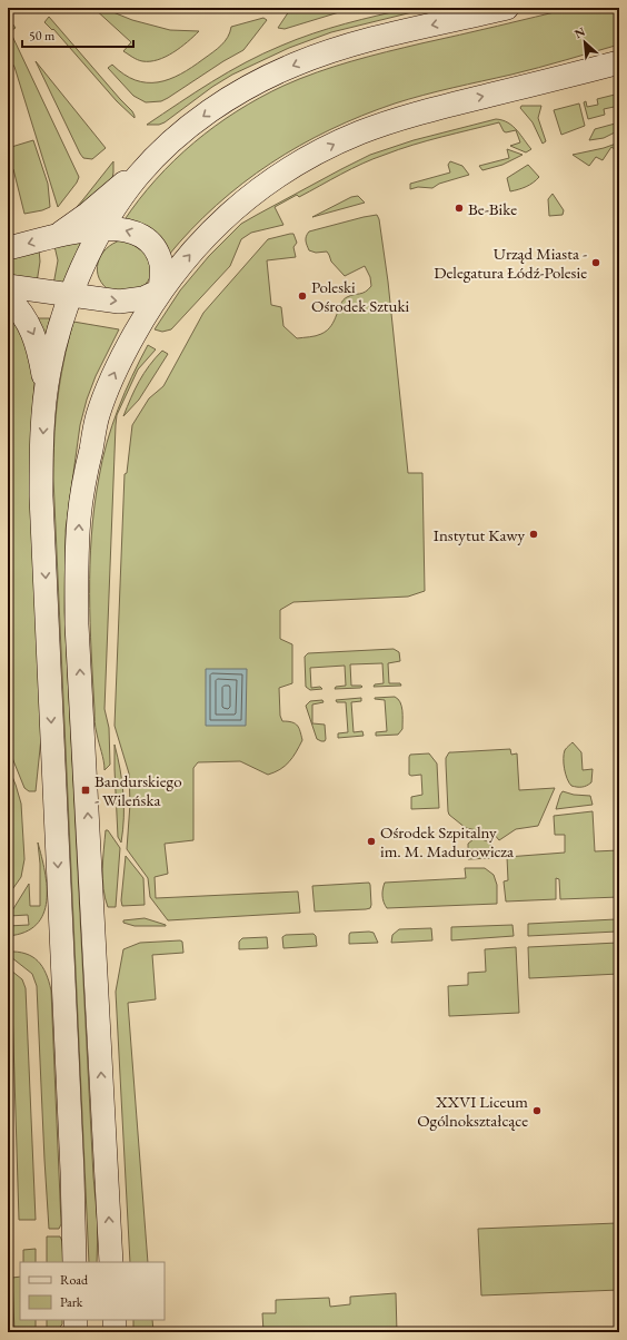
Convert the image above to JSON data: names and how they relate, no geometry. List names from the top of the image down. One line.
{"places":{"other":["Be-Bike","Urząd Miasta - Delegatura Łódź-Polesie","Poleski Ośrodek Sztuki","Instytut Kawy","Ośrodek Szpitalny im. M. Madurowicza","XXVI Liceum Ogólnokształcące"],"transit":["Bandurskiego - Wileńska"]},"legend":["Road","Park"],"scale_bar":"50 m","north":"top left"}
